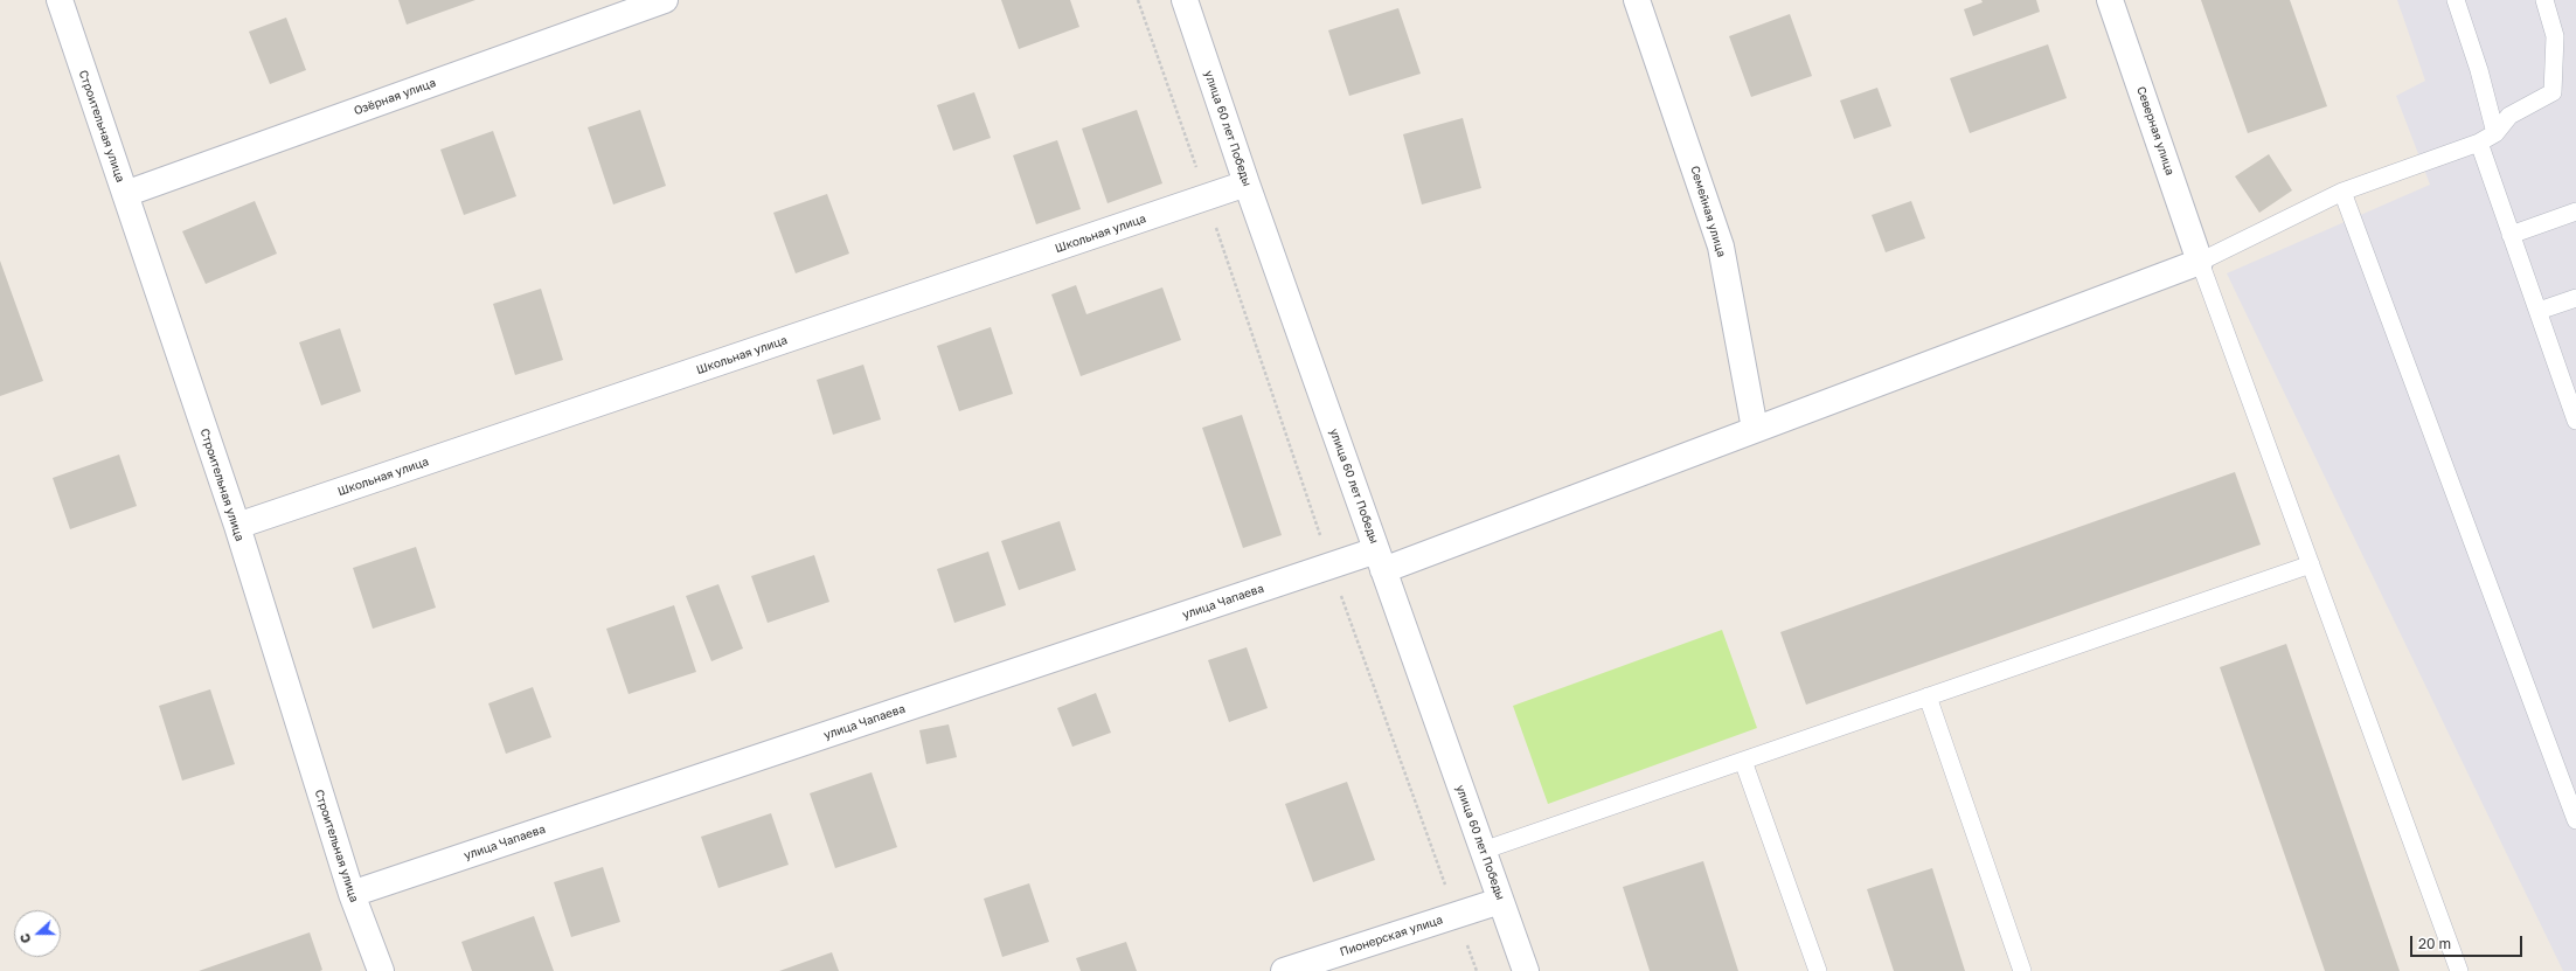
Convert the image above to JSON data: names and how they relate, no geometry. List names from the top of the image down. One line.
{"streets":{"street":["Озёрная улица","Строительная улица","улица 60 лет Победы","Северная улица","Семейная улица","Школьная улица","улица Чапаева","Пионерская улица"]},"crossings":[["Озёрная улица","Строительная улица"],["Строительная улица","Школьная улица"],["Строительная улица","улица Чапаева"],["улица 60 лет Победы","Школьная улица"],["улица 60 лет Победы","улица Чапаева"],["улица 60 лет Победы","Пионерская улица"],["Северная улица","улица Чапаева"],["Семейная улица","улица Чапаева"]],"scale_bar":"20 m","north":"left"}
